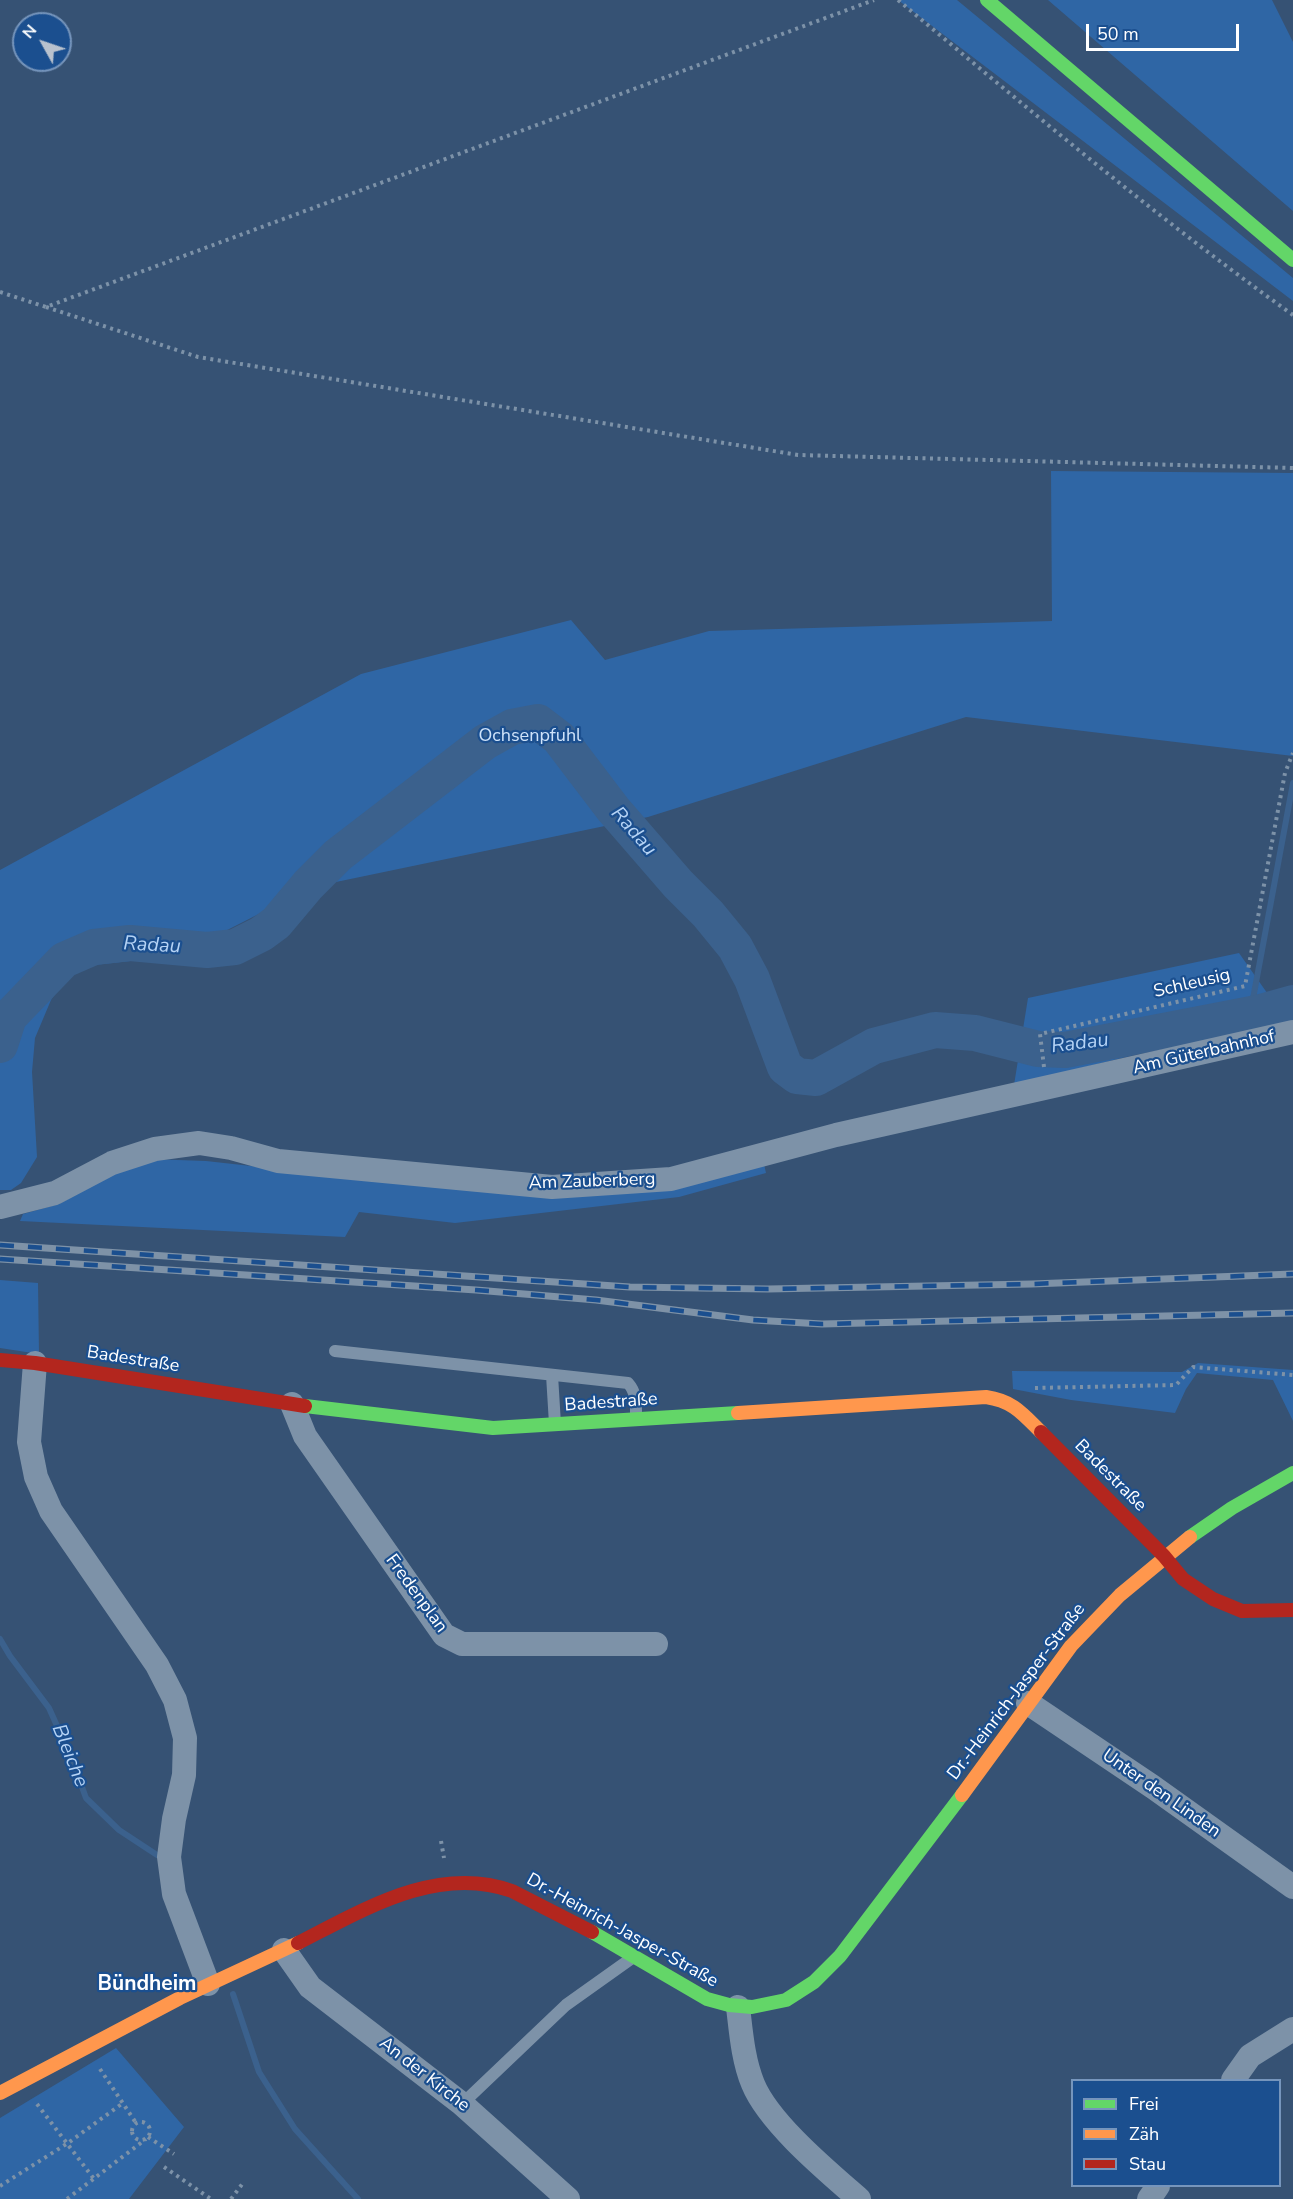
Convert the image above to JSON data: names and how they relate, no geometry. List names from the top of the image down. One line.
{"streets":{"main road":["Badestraße","Dr.-Heinrich-Jasper-Straße"],"street":["Am Güterbahnhof","Am Zauberberg","Fredenplan","Unter den Linden","An der Kirche"],"path":["Schleusig"]},"crossings":[["Am Güterbahnhof","Am Zauberberg"],["Badestraße","Fredenplan"],["Badestraße","Dr.-Heinrich-Jasper-Straße"],["Dr.-Heinrich-Jasper-Straße","Unter den Linden"],["Dr.-Heinrich-Jasper-Straße","An der Kirche"]],"districts":["Bündheim"],"water":["Radau","Bleiche"],"parks":["Ochsenpfuhl"],"legend":["Frei","Zäh","Stau"],"scale_bar":"50 m","north":"top left"}
